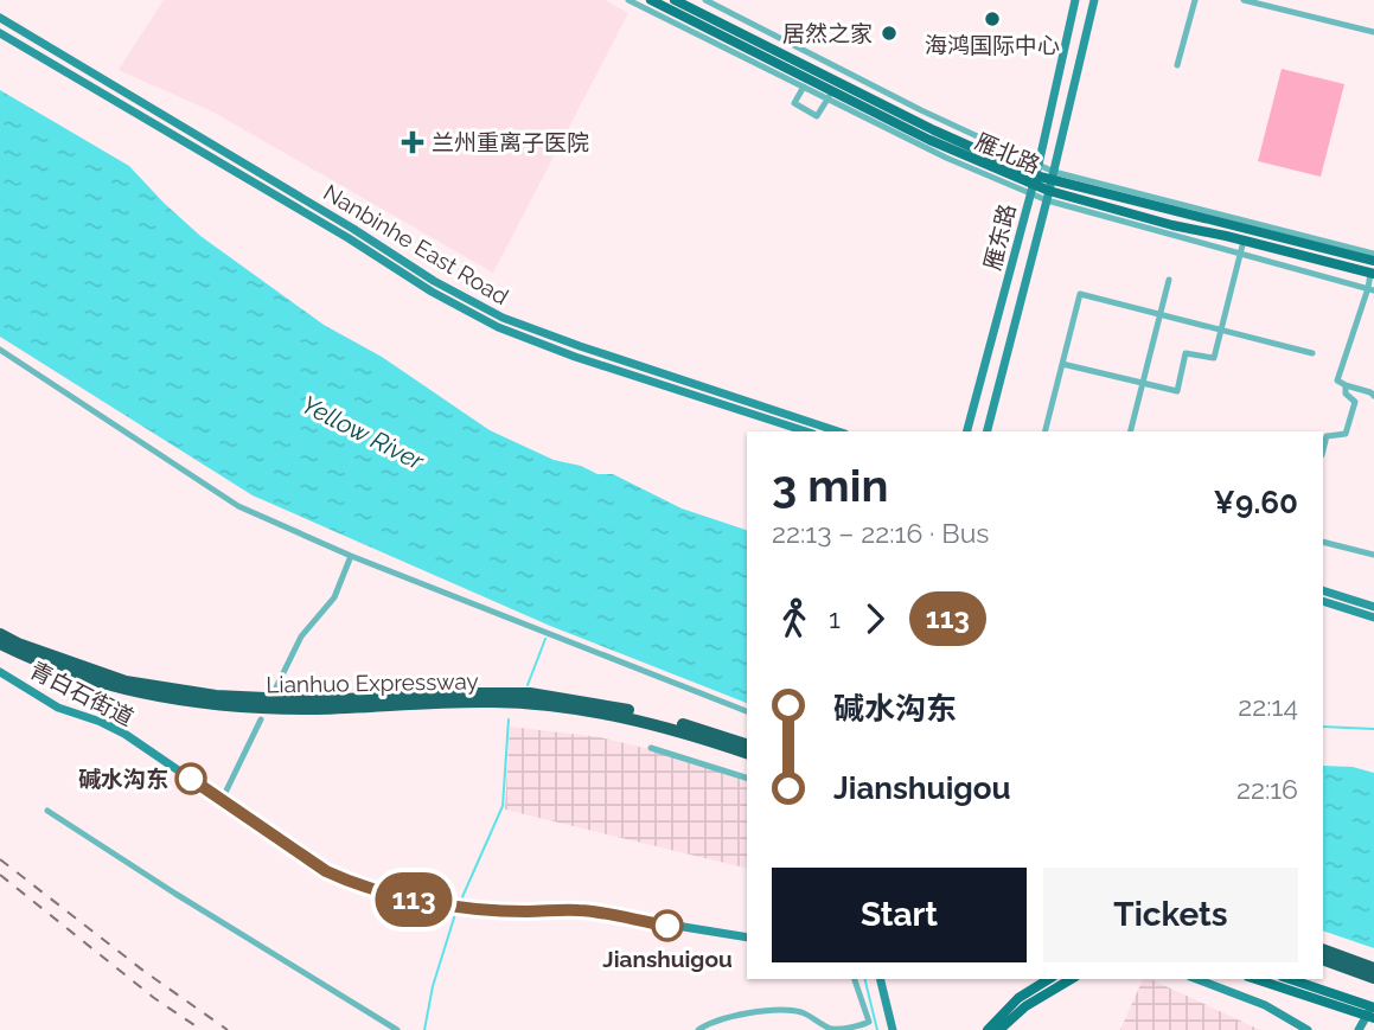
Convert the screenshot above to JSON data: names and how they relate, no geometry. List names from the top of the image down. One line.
{"streets":{"highway":["Lianhuo Expressway"],"main road":["雁北路","雁东路","Nanbinhe East Road","青白石街道"]},"crossings":[["雁北路","雁东路"]],"water":["Yellow River"],"places":{"other":["海鸿国际中心","居然之家","碱水沟东","Jianshuigou"],"health":["兰州重离子医院"]},"lines":["bus line 113"],"page":{"on_map":"113","heading":["3 min","22:13 – 22:16 · Bus","¥9.60"],"legs":["1","113"],"list":[{"name":"碱水沟东","value":"22:14"},{"name":"Jianshuigou","value":"22:16"}],"buttons":["Start","Tickets"]}}
